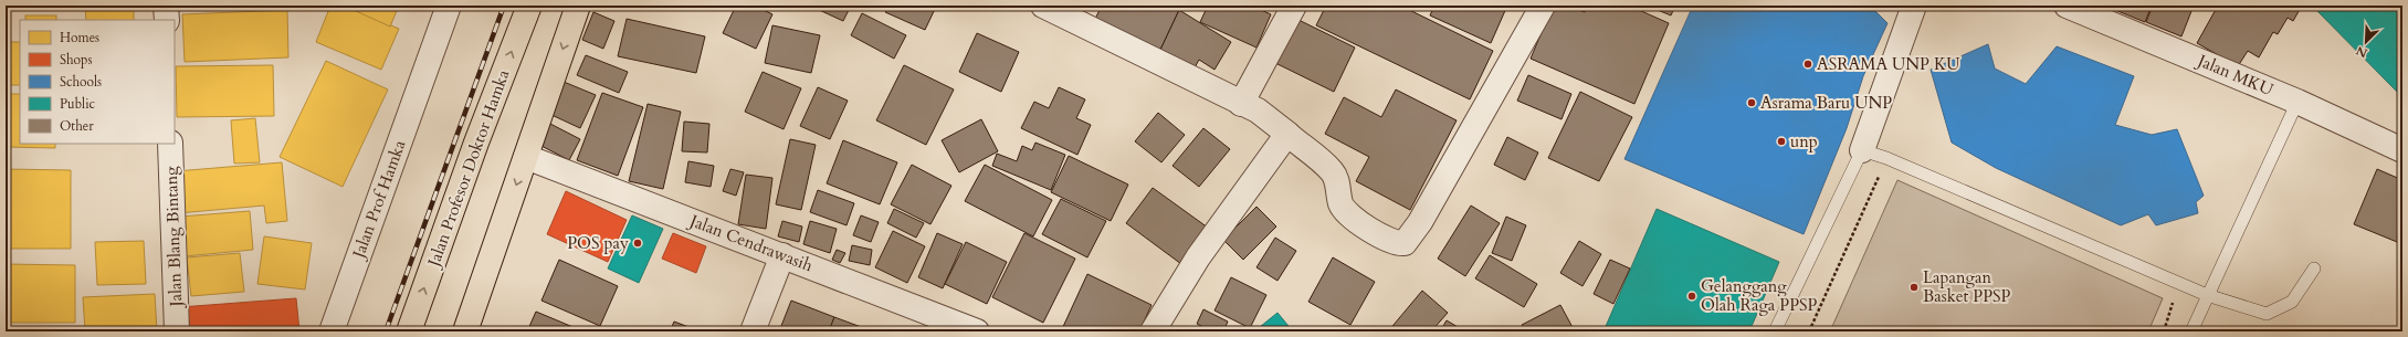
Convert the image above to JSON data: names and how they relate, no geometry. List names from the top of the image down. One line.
{"streets":{"highway":["Jalan Profesor Doktor Hamka"],"street":["Jalan MKU","Jalan Prof Hamka","Jalan Blang Bintang","Jalan Cendrawasih"]},"places":["ASRAMA UNP KU","Asrama Baru UNP","unp","POS pay","Lapangan Basket PPSP","Gelanggang Olah Raga PPSP"],"legend":["Homes","Shops","Schools","Public","Other"],"north":"bottom left"}
